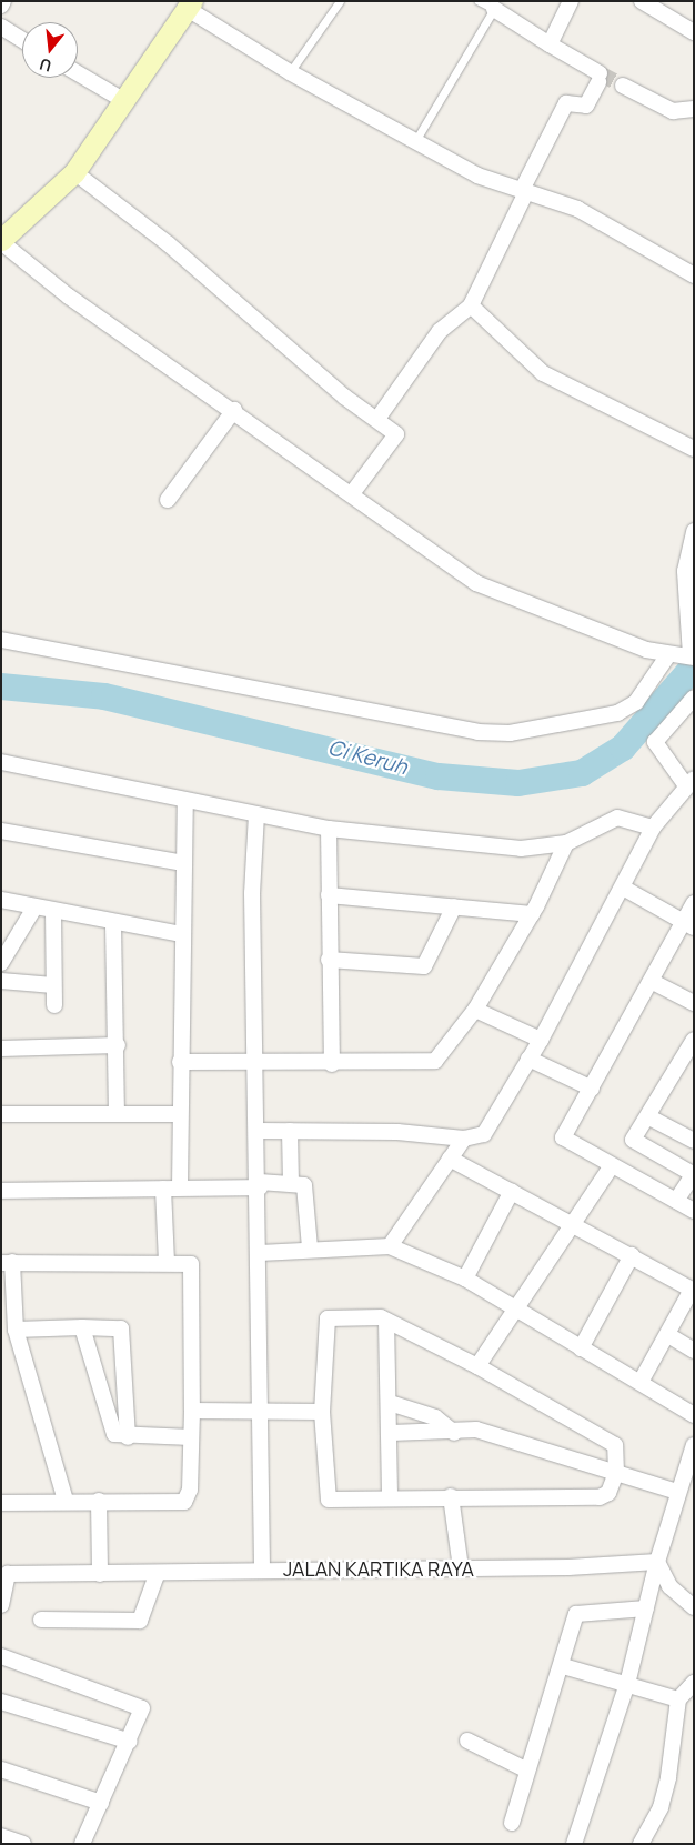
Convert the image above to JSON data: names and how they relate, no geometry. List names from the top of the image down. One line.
{"streets":{"street":["JALAN KARTIKA RAYA"]},"water":["Ci Keruh"],"north":"bottom"}
